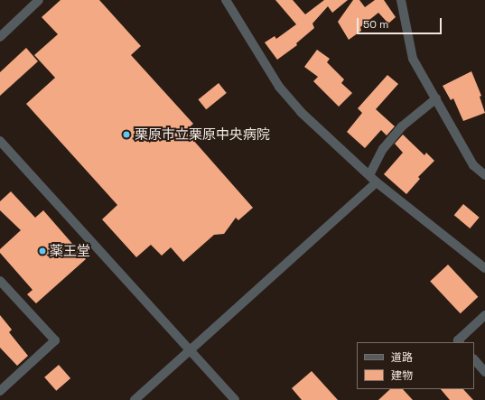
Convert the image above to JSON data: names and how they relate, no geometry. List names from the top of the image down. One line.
{"places":["栗原市立栗原中央病院","薬王堂"],"legend":["道路","建物"],"scale_bar":"50 m"}
